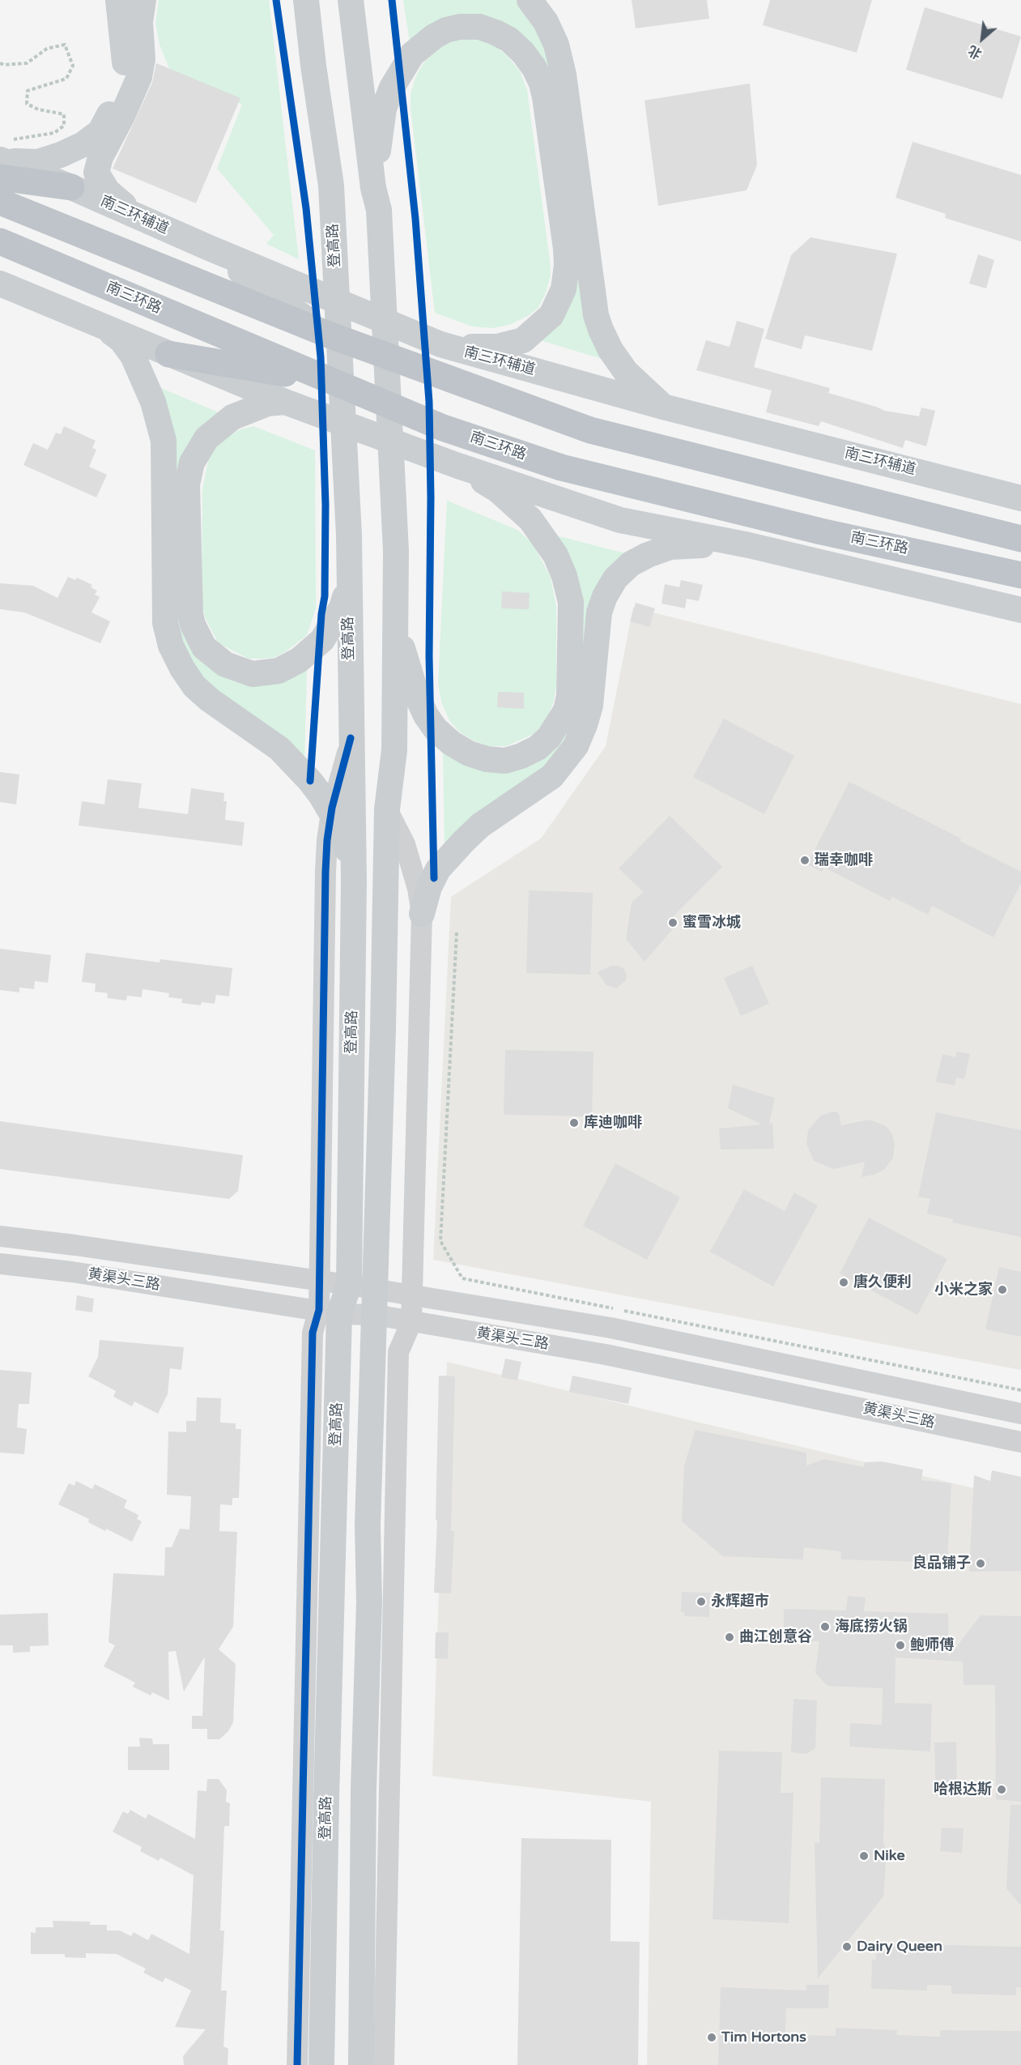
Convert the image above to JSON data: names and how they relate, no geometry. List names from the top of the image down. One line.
{"streets":{"highway":["南三环路"],"main road":["南三环辅道","登高路"],"street":["黄渠头三路"]},"crossings":[["登高路","黄渠头三路"]],"places":["瑞幸咖啡","蜜雪冰城","库迪咖啡","唐久便利","小米之家","良品铺子","永辉超市","海底捞火锅","曲江创意谷","鲍师傅","哈根达斯","Nike","Dairy Queen","Tim Hortons"],"north":"bottom left"}
